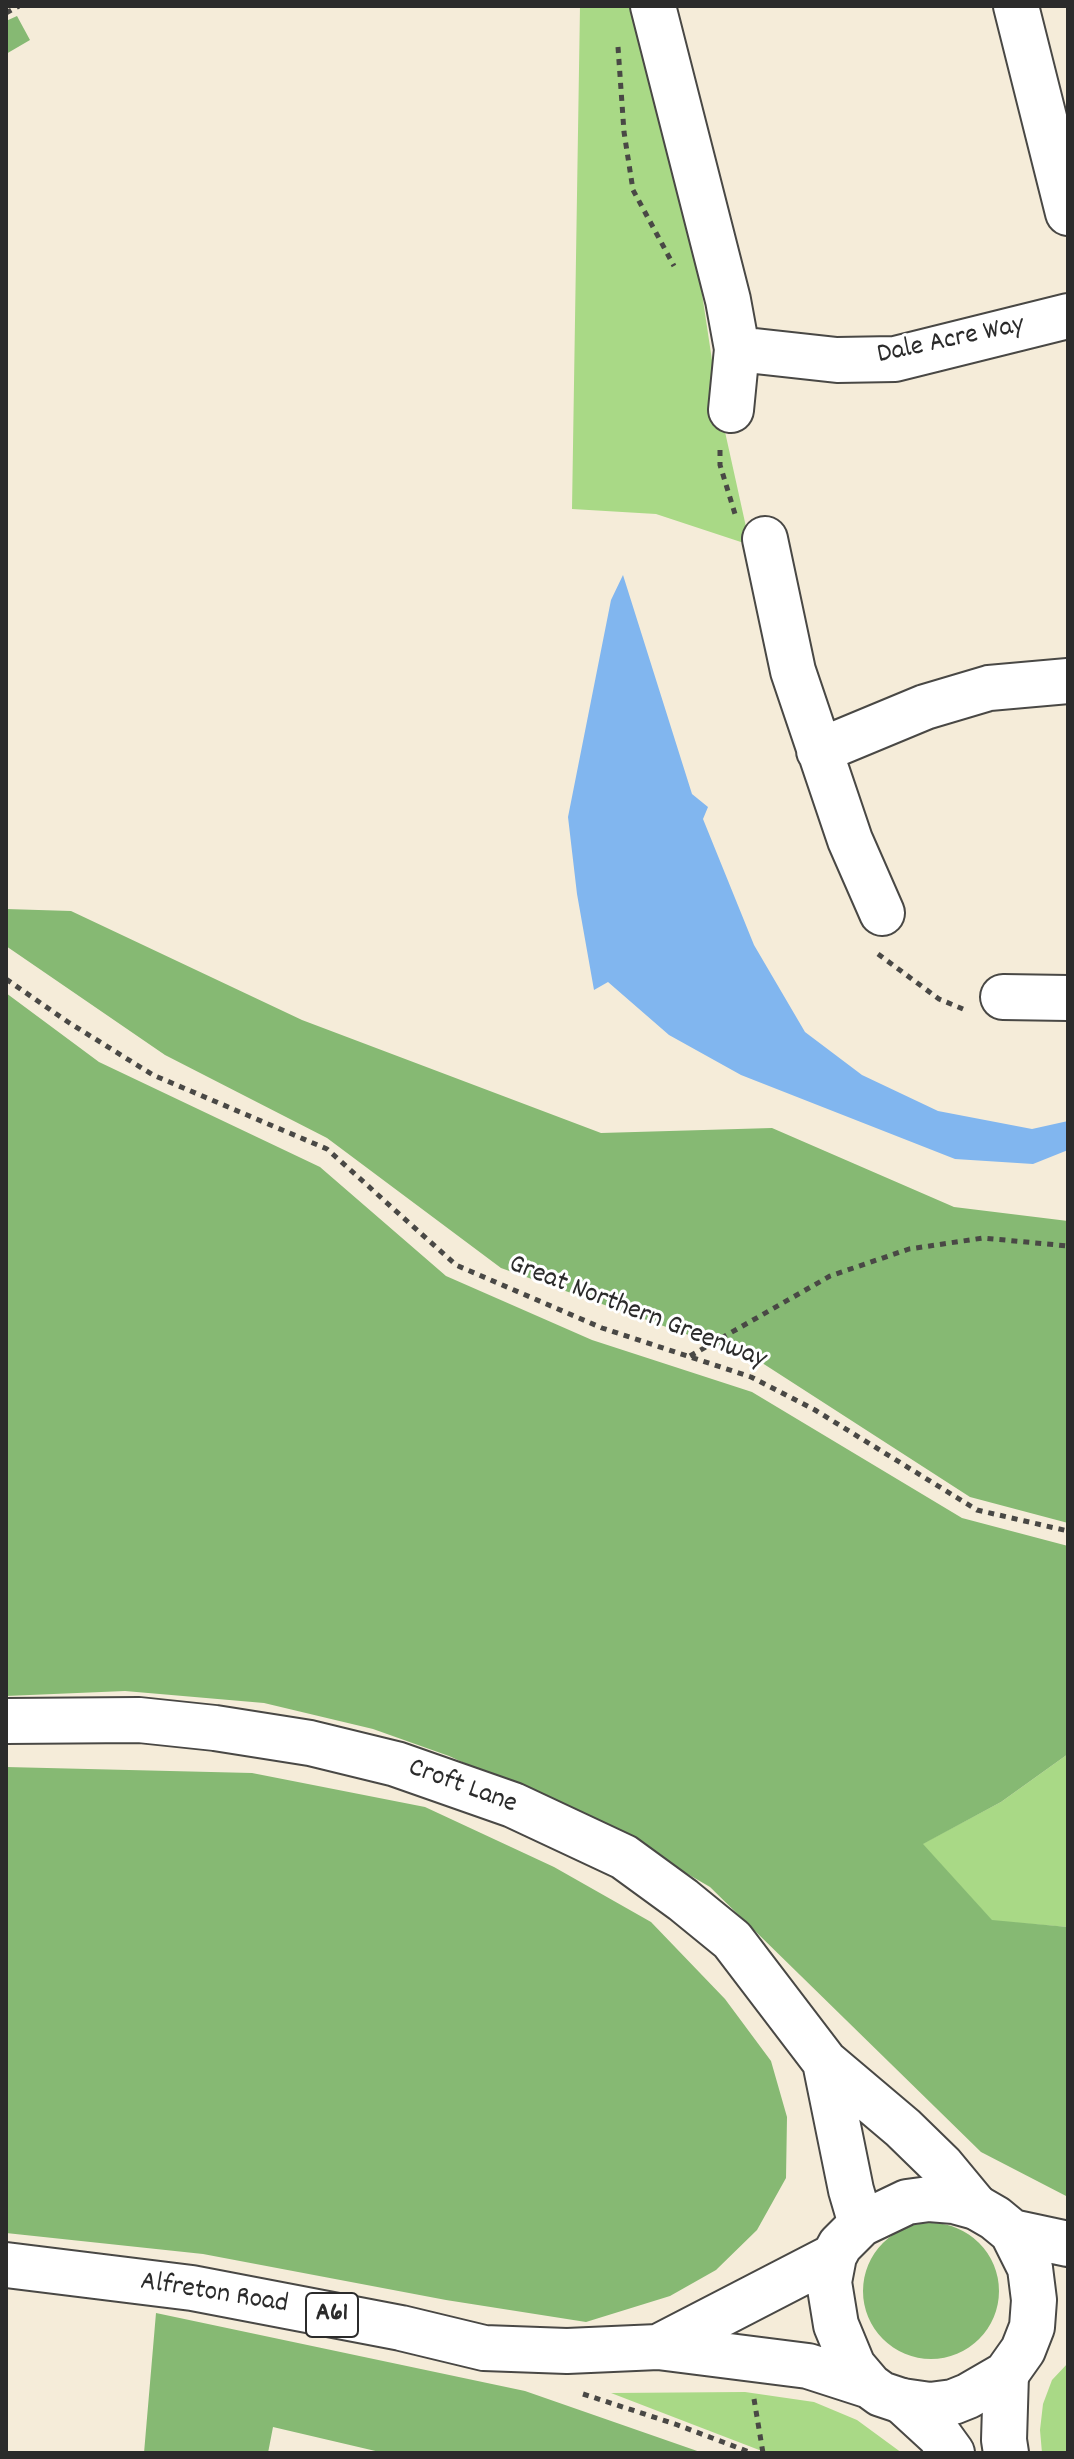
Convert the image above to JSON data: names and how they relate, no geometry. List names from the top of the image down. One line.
{"streets":{"main road":["Dale Acre Way","Croft Lane","Alfreton Road","A61"],"path":["Great Northern Greenway"]},"crossings":[["Croft Lane","Alfreton Road"]]}
